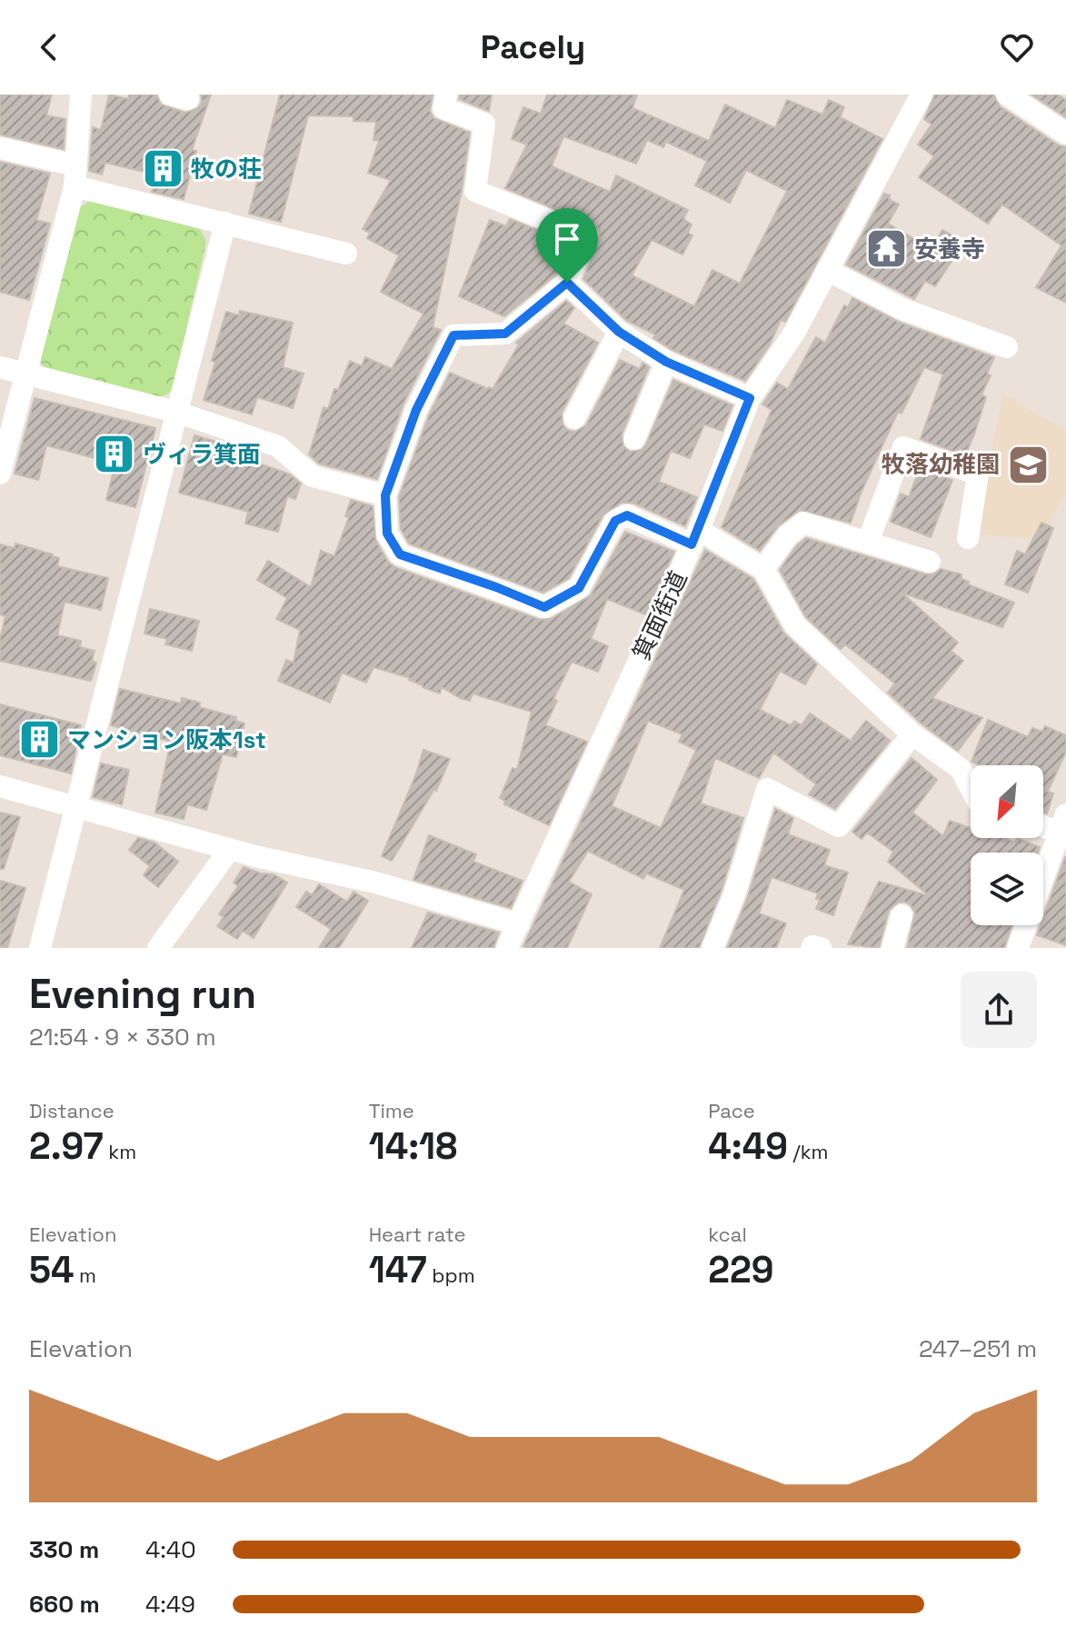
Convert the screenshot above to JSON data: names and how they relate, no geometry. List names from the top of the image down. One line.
{"streets":{"street":["箕面街道"]},"places":{"building":["牧の荘","ヴィラ箕面","マンション阪本1st"],"temple":["安養寺"],"school or university":["牧落幼稚園"]},"north":"bottom left","page":{"header":"Pacely","heading":["Evening run","21:54 · 9 × 330 m"],"stats":[["Distance","2.97 km"],["Time","14:18"],["Pace","4:49 /km"],["Elevation","54 m"],["Heart rate","147 bpm"],["kcal","229"]],"chart":["Elevation","247–251 m"],"list":[{"name":"330 m","note":"4:40"},{"name":"660 m","note":"4:49"}]}}
